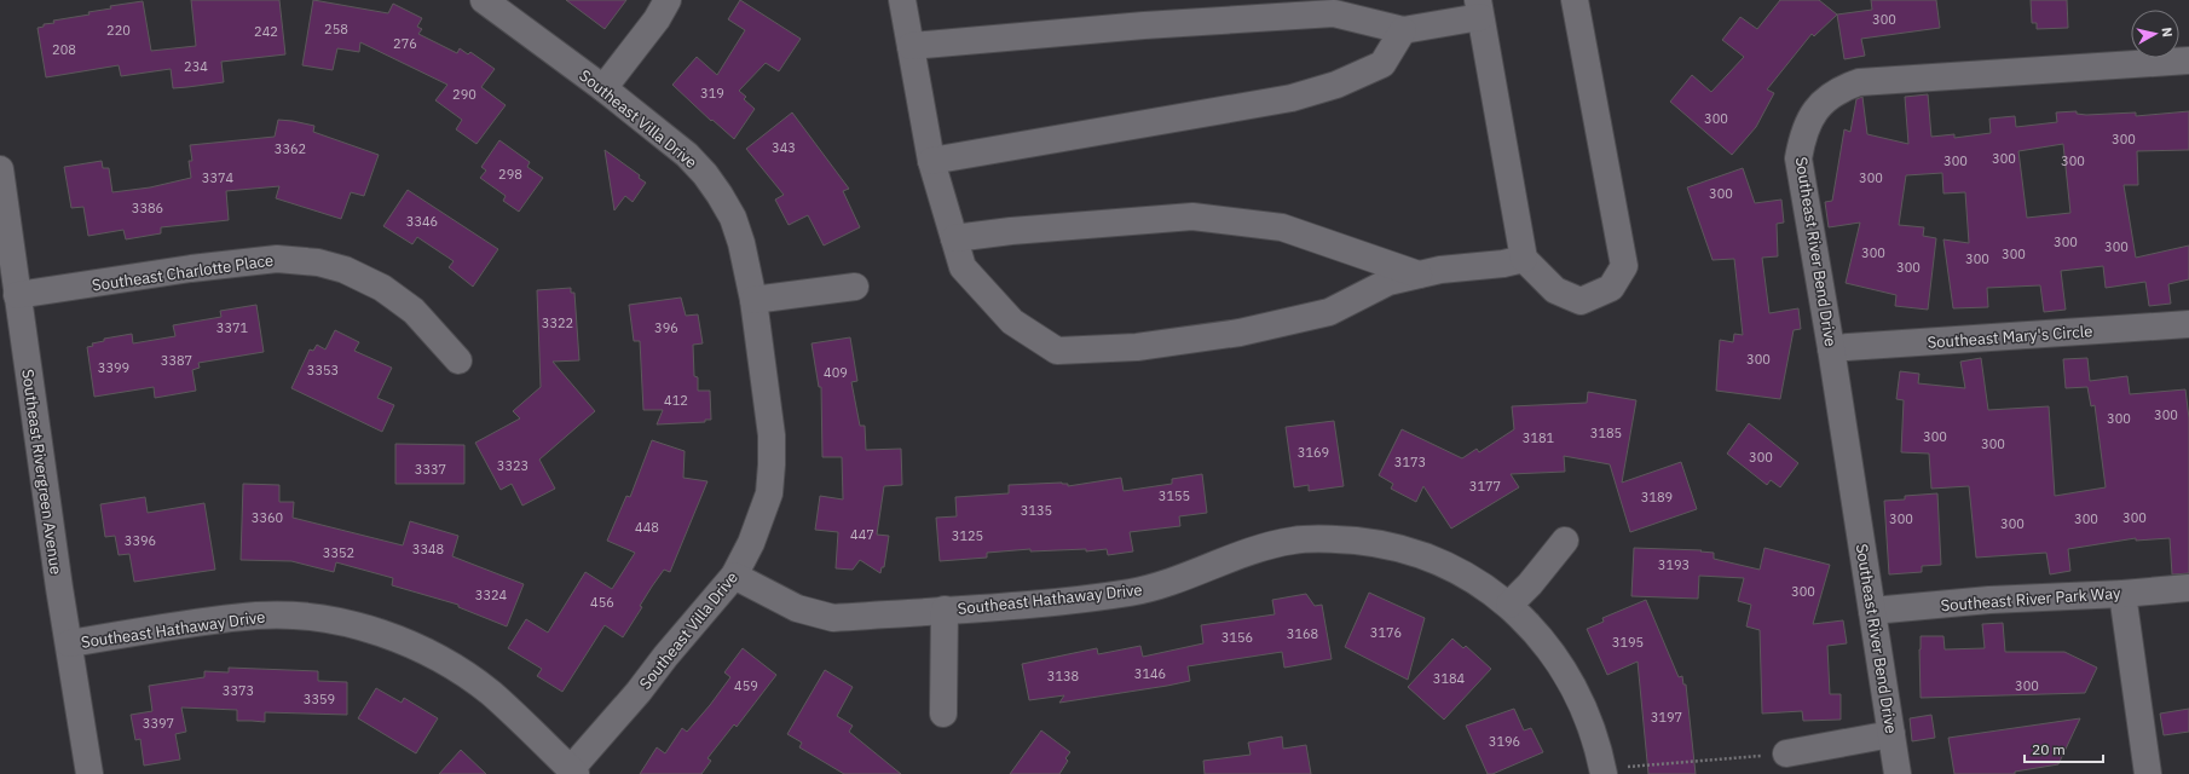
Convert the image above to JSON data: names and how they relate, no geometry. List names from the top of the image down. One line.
{"streets":{"street":["Southeast Villa Drive","Southeast River Bend Drive","Southeast Charlotte Place","Southeast Mary's Circle","Southeast Rivergreen Avenue","Southeast Hathaway Drive","Southeast River Park Way"]},"crossings":[["Southeast Villa Drive","Southeast Hathaway Drive"],["Southeast River Bend Drive","Southeast Mary's Circle"],["Southeast River Bend Drive","Southeast River Park Way"],["Southeast Charlotte Place","Southeast Rivergreen Avenue"],["Southeast Rivergreen Avenue","Southeast Hathaway Drive"]],"house_numbers":["300","258","220","242","276","208","234","319","290","300","300","343","3362","300","300","300","298","3374","300","300","3386","3346","300","300","300","300","300","300","3322","3371","396","300","3387","3399","3353","409","412","300","300","3185","300","3181","300","3169","300","3173","3323","3337","3177","3155","3189","3135","3360","300","300","300","300","448","447","3125","3396","3348","3352","3193","300","3324","456","3176","3168","3156","3195","3146","3138","3184","459","300","3373","3359","3197","3397","3196"],"scale_bar":"20 m","north":"right"}
